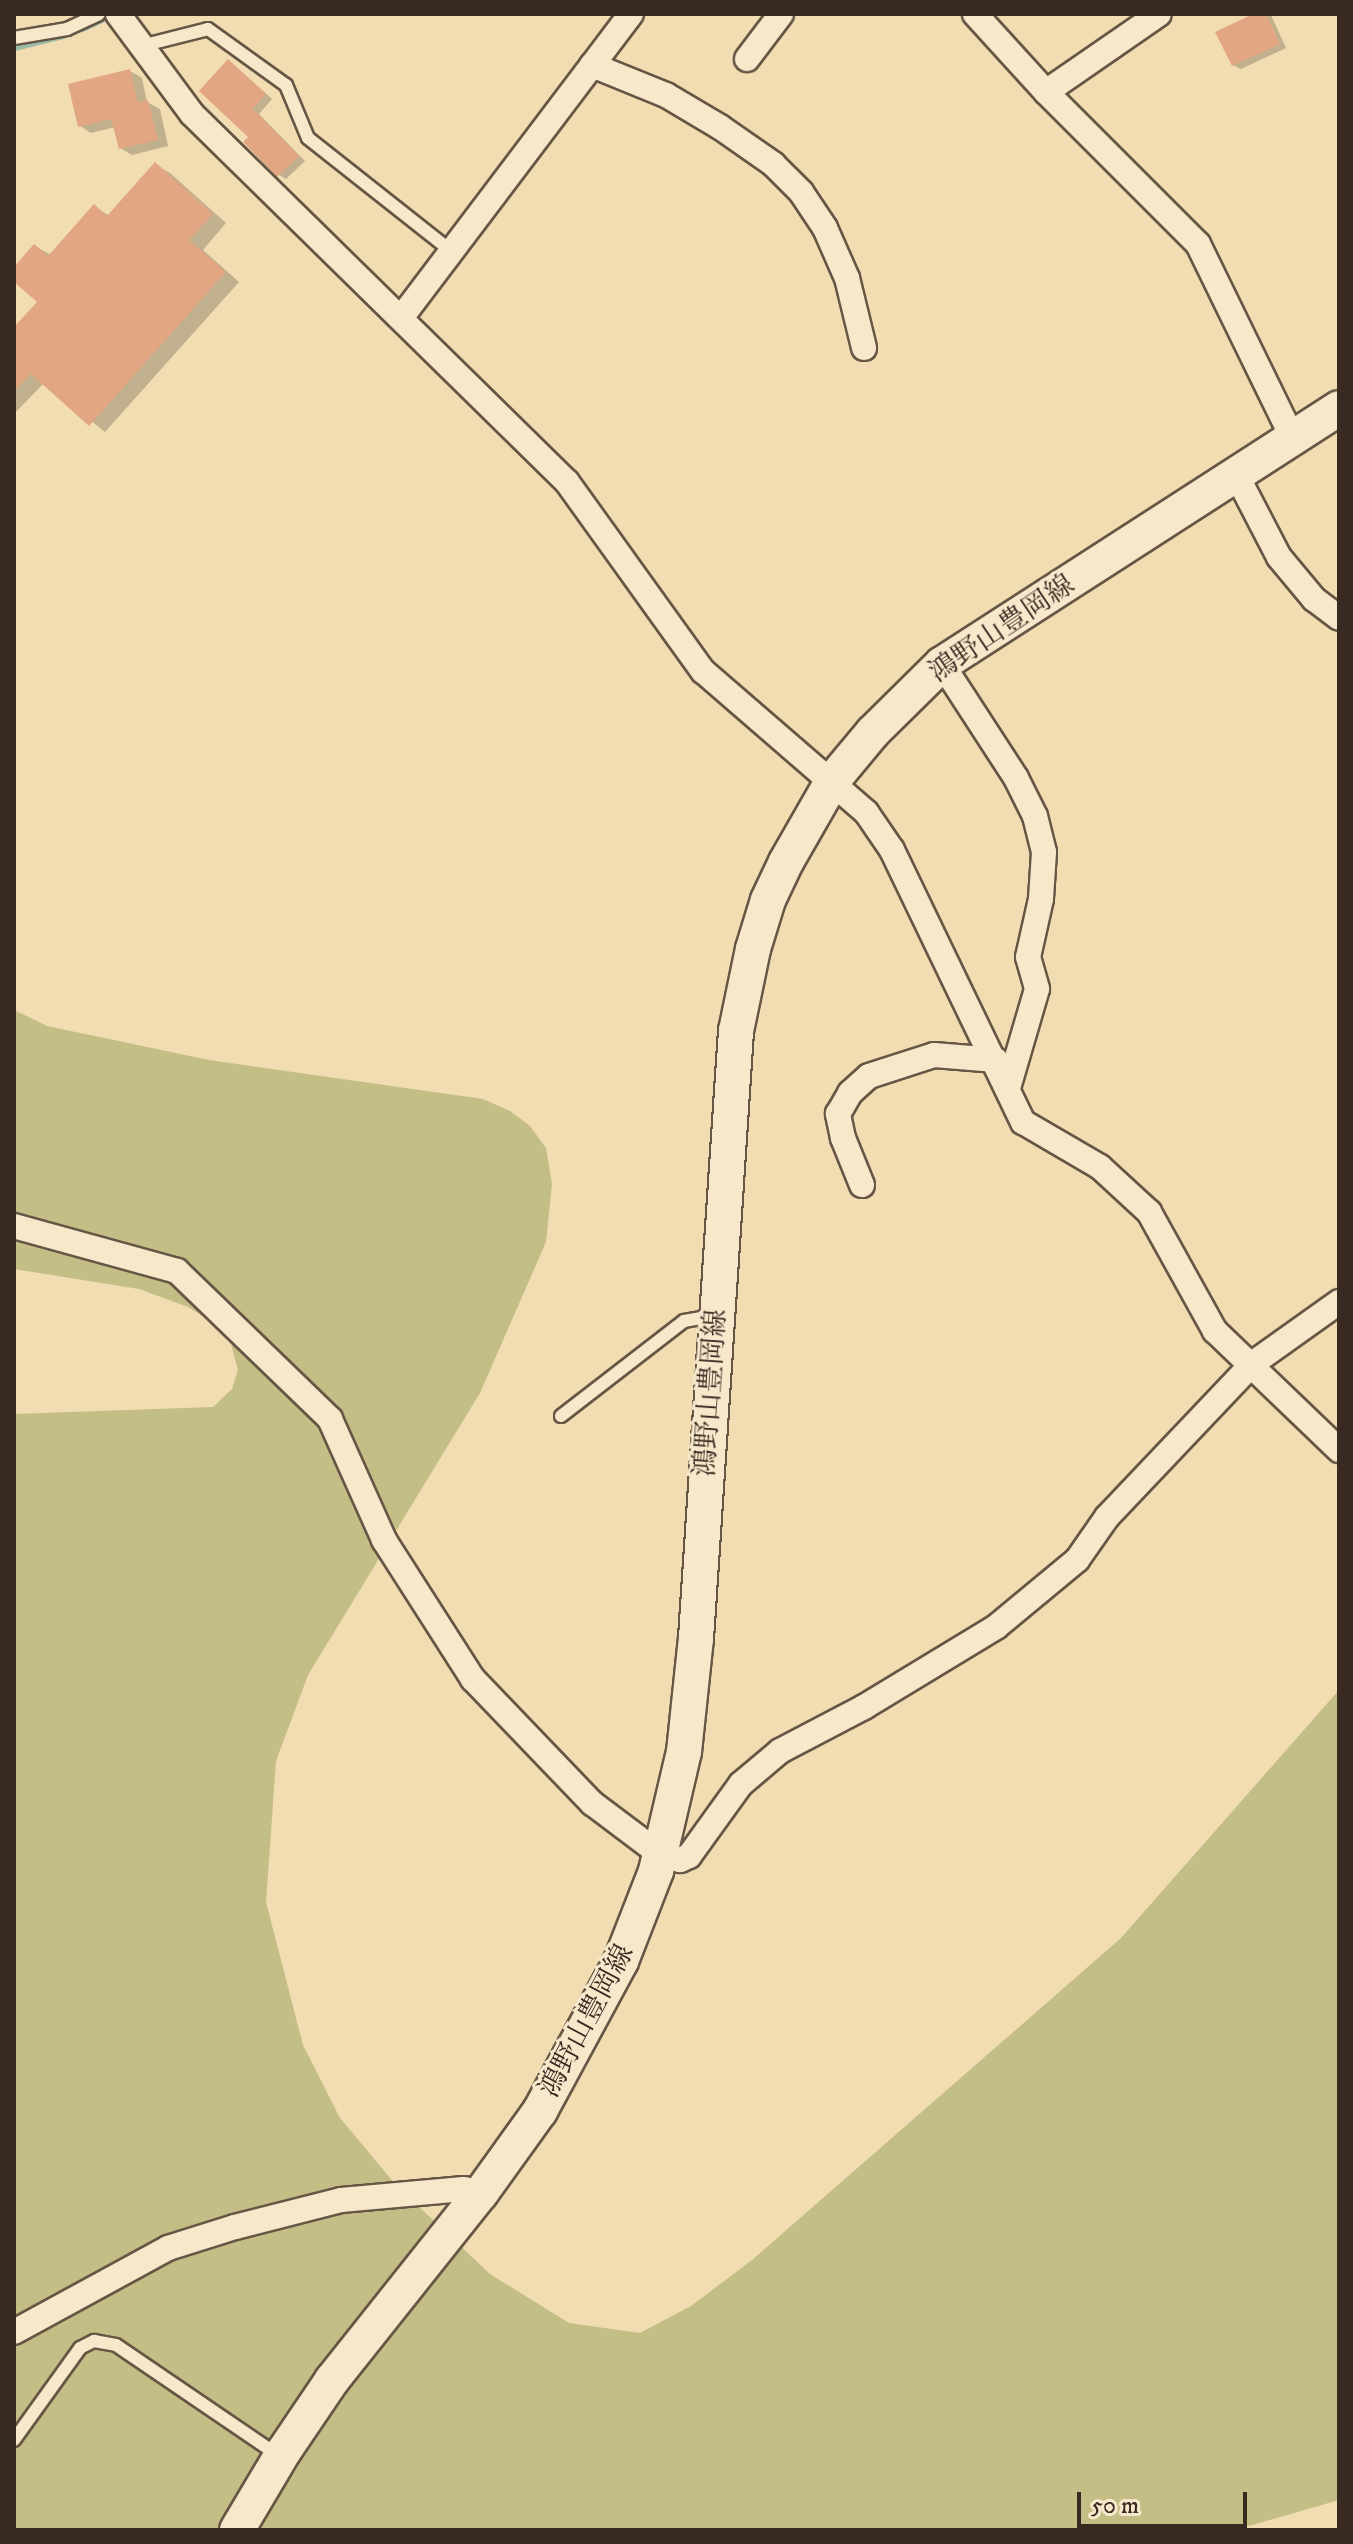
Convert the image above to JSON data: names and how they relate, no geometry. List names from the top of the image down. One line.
{"streets":{"main road":["鴻野山豊岡線"]},"scale_bar":"50 m"}
